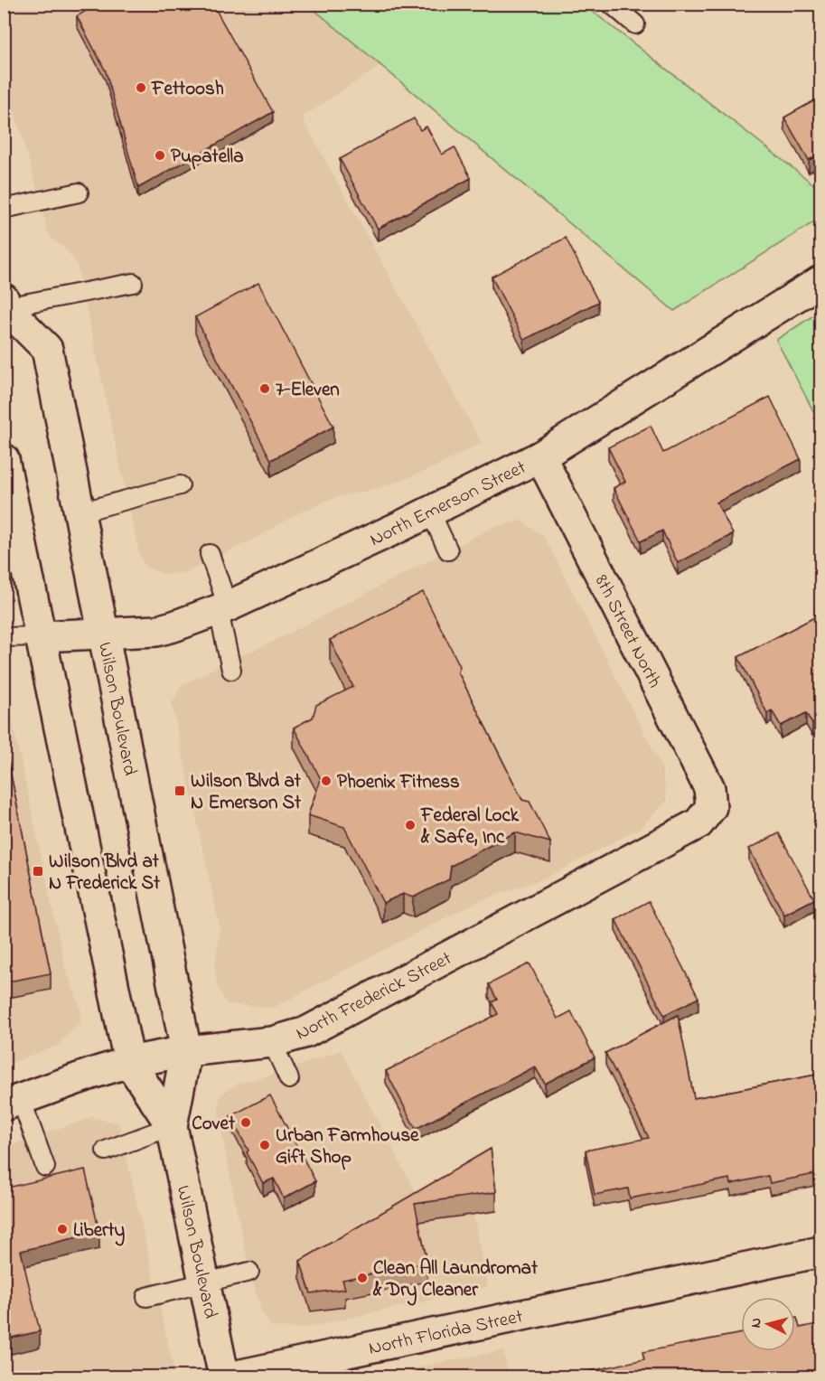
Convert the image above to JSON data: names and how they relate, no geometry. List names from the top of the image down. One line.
{"streets":{"street":["North Emerson Street","8th Street North","Wilson Boulevard","North Frederick Street","North Florida Street"]},"crossings":[["North Emerson Street","8th Street North"],["North Emerson Street","Wilson Boulevard"],["8th Street North","North Frederick Street"],["Wilson Boulevard","North Frederick Street"]],"places":{"other":["Fettoosh","Pupatella","7-Eleven","Phoenix Fitness","Federal Lock & Safe, Inc","Covet","Urban Farmhouse Gift Shop","Liberty","Clean All Laundromat & Dry Cleaner"],"transit":["Wilson Blvd at N Emerson St","Wilson Blvd at N Frederick St"]},"north":"left"}
